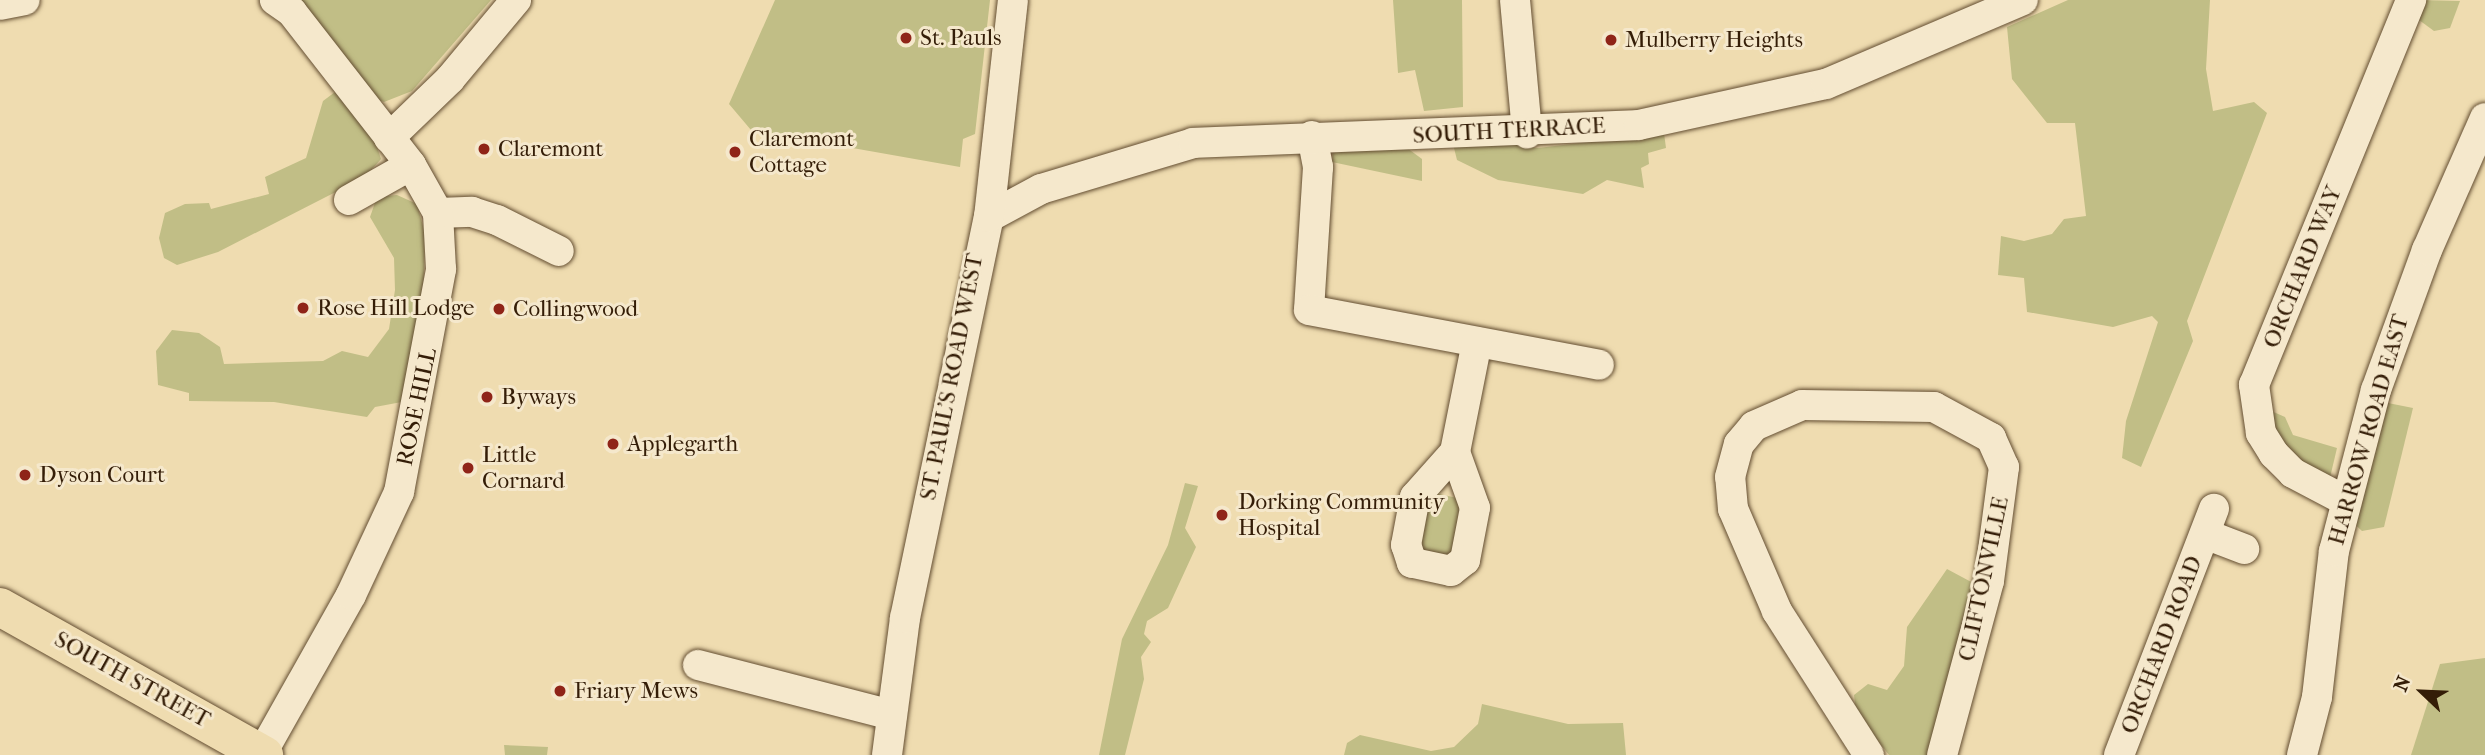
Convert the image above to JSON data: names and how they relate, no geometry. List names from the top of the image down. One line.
{"streets":{"main road":["SOUTH STREET"],"street":["SOUTH TERRACE","ORCHARD WAY","ST. PAUL'S ROAD WEST","ROSE HILL","HARROW ROAD EAST","CLIFTONVILLE","ORCHARD ROAD"]},"crossings":[["SOUTH TERRACE","ST. PAUL'S ROAD WEST"],["ORCHARD WAY","HARROW ROAD EAST"],["ROSE HILL","SOUTH STREET"]],"places":["St. Pauls","Mulberry Heights","Claremont","Claremont Cottage","Rose Hill Lodge","Collingwood","Byways","Applegarth","Little Cornard","Dyson Court","Dorking Community Hospital","Friary Mews"],"north":"top left"}
